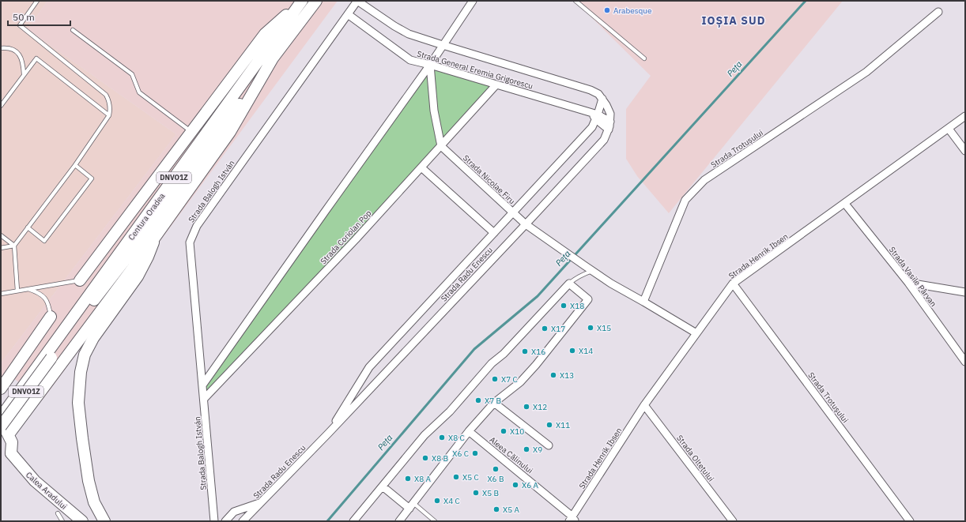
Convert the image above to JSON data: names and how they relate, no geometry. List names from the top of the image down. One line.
{"streets":{"main road":["DNVO1Z","Centura Oradea","Calea Aradului"],"street":["Strada General Eremia Grigorescu","Strada Trotușului","Strada Nicolae Firu","Strada Balogh István","Strada Coriolan Pop","Strada Henrik Ibsen","Strada Radu Enescu","Strada Vasile Pârvan","Aleea Călinului","Strada Oltețului"]},"crossings":[["Strada General Eremia Grigorescu","Strada Balogh István"],["Strada General Eremia Grigorescu","Strada Coriolan Pop"],["Strada General Eremia Grigorescu","Strada Radu Enescu"],["Strada Trotușului","Strada Nicolae Firu"],["Strada Trotușului","Strada Henrik Ibsen"],["DNVO1Z","Centura Oradea"],["Strada Nicolae Firu","Strada Coriolan Pop"],["Strada Nicolae Firu","Strada Radu Enescu"],["Strada Balogh István","Strada Coriolan Pop"],["Strada Henrik Ibsen","Strada Vasile Pârvan"],["Strada Henrik Ibsen","Aleea Călinului"],["Strada Henrik Ibsen","Strada Oltețului"]],"districts":["IOȘIA SUD"],"water":["Peța"],"places":["Arabesque","X18","X15","X17","X14","X16","X13","X7 C","X7 B","X12","X11","X10","X8 C","X9","X6 C","X8 B","X6 B","X5 C","X8 A","X6 A","X5 B","X4 C","X5 A"],"scale_bar":"50 m"}
